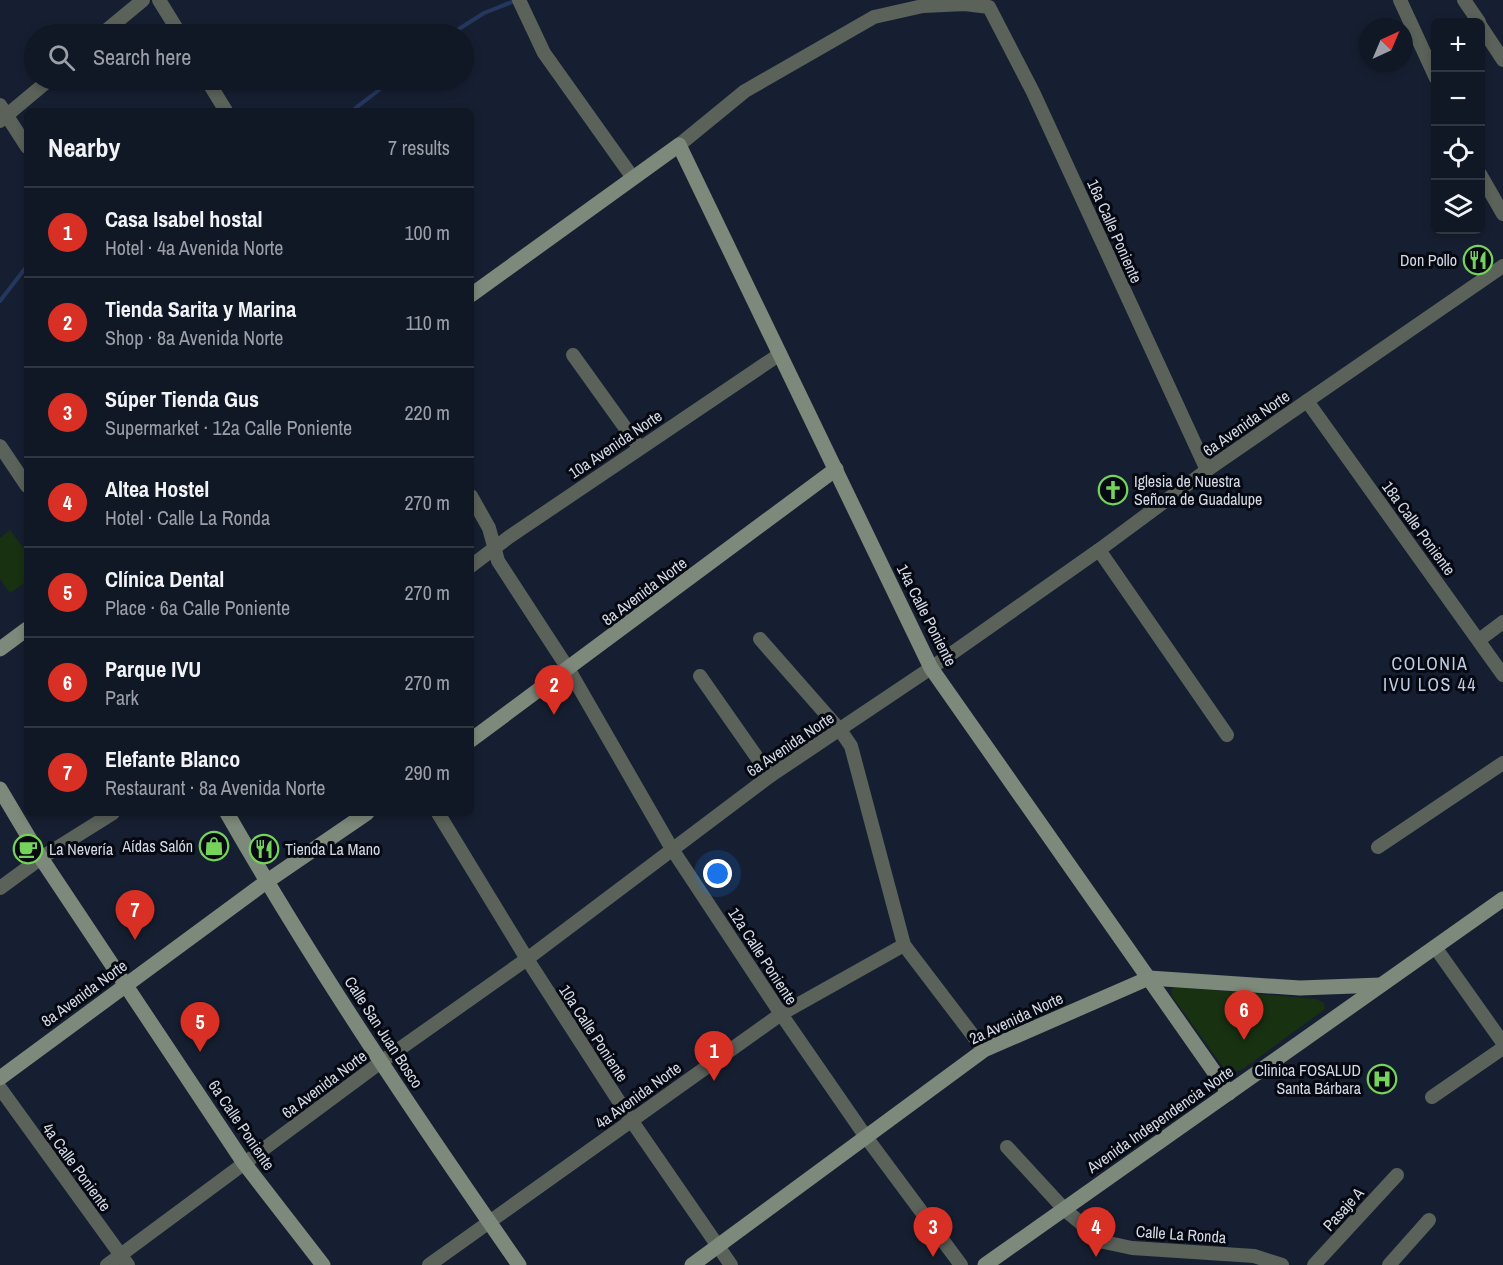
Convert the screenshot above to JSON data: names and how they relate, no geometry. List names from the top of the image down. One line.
{"streets":{"street":["16a Calle Poniente","6a Avenida Norte","10a Avenida Norte","18a Calle Poniente","8a Avenida Norte","14a Calle Poniente","12a Calle Poniente","2a Avenida Norte","Calle San Juan Bosco","10a Calle Poniente","4a Avenida Norte","Avenida Independencia Norte","6a Calle Poniente","4a Calle Poniente","Pasaje A","Calle La Ronda"]},"crossings":[["16a Calle Poniente","6a Avenida Norte"],["16a Calle Poniente","14a Calle Poniente"],["6a Avenida Norte","18a Calle Poniente"],["6a Avenida Norte","14a Calle Poniente"],["6a Avenida Norte","12a Calle Poniente"],["6a Avenida Norte","Calle San Juan Bosco"],["6a Avenida Norte","10a Calle Poniente"],["6a Avenida Norte","6a Calle Poniente"],["6a Avenida Norte","4a Calle Poniente"],["10a Avenida Norte","14a Calle Poniente"],["10a Avenida Norte","12a Calle Poniente"],["8a Avenida Norte","14a Calle Poniente"],["8a Avenida Norte","12a Calle Poniente"],["8a Avenida Norte","Calle San Juan Bosco"],["8a Avenida Norte","6a Calle Poniente"],["14a Calle Poniente","2a Avenida Norte"],["14a Calle Poniente","Avenida Independencia Norte"],["12a Calle Poniente","2a Avenida Norte"],["12a Calle Poniente","4a Avenida Norte"],["2a Avenida Norte","10a Calle Poniente"],["2a Avenida Norte","Avenida Independencia Norte"],["Calle San Juan Bosco","4a Avenida Norte"],["10a Calle Poniente","4a Avenida Norte"],["Avenida Independencia Norte","Calle La Ronda"]],"districts":["COLONIA IVU LOS 44"],"places":{"restaurant":["Don Pollo","Tienda La Mano"],"church":["Iglesia de Nuestra Señora de Guadalupe"],"shop":["Aídas Salón"],"cafe":["La Nevería"],"hospital":["Clinica FOSALUD Santa Bárbara"]},"north":"top right","page":{"map_buttons":["+","−"],"search":"Search here","heading":["Nearby","7 results"],"list":[{"mark":"1","name":"Casa Isabel hostal","note":"Hotel · 4a Avenida Norte","value":"100 m"},{"mark":"2","name":"Tienda Sarita y Marina","note":"Shop · 8a Avenida Norte","value":"110 m"},{"mark":"3","name":"Súper Tienda Gus","note":"Supermarket · 12a Calle Poniente","value":"220 m"},{"mark":"4","name":"Altea Hostel","note":"Hotel · Calle La Ronda","value":"270 m"},{"mark":"5","name":"Clínica Dental","note":"Place · 6a Calle Poniente","value":"270 m"},{"mark":"6","name":"Parque IVU","note":"Park","value":"270 m"},{"mark":"7","name":"Elefante Blanco","note":"Restaurant · 8a Avenida Norte","value":"290 m"}],"pins":["2","7","6","5","1","3","4"]}}
